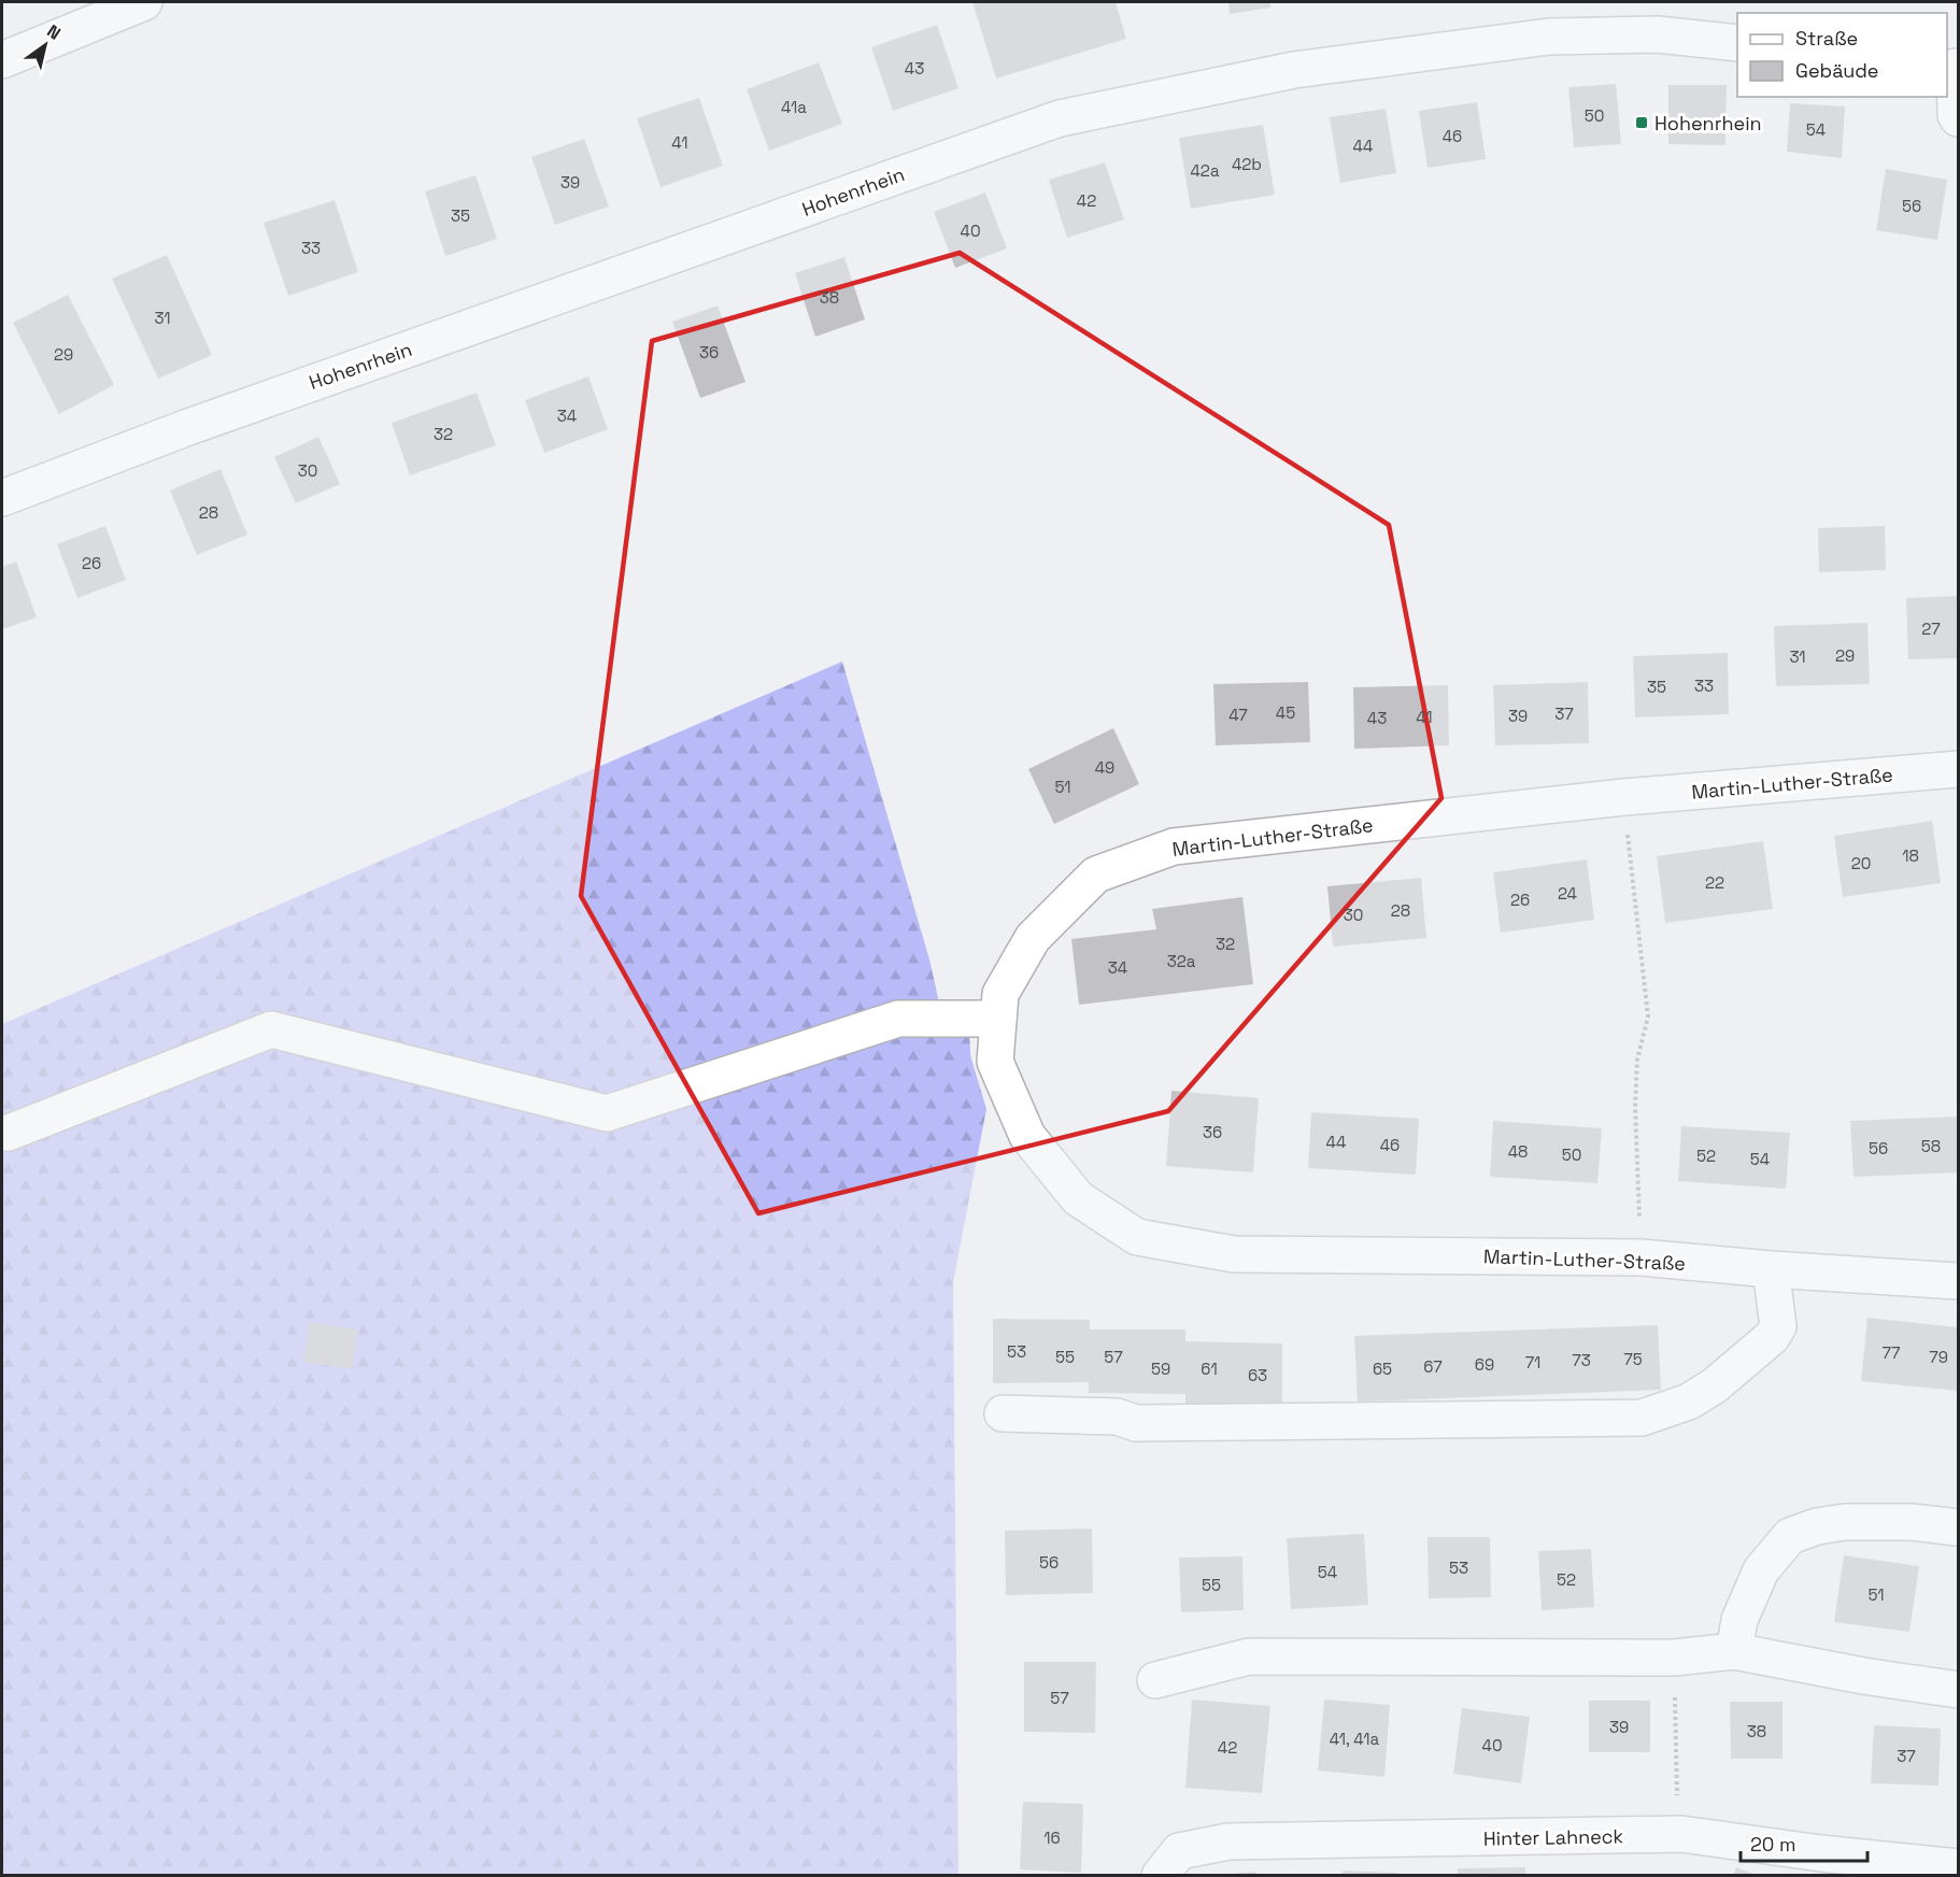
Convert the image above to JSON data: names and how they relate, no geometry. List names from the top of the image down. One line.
{"streets":{"street":["Hohenrhein","Martin-Luther-Straße","Hinter Lahneck"]},"places":{"transit":["Hohenrhein"]},"house_numbers":["43","41a","50","54","46","41","44","42b","42a","39","42","56","35","40","33","38","31","36","29","34","32","30","28","26","27","29","31","33","35","45","37","47","39","41","43","49","51","18","20","22","24","26","28","30","32","32a","34","36","44","46","58","56","48","50","52","54","53","77","55","57","79","75","73","71","69","67","59","61","65","63","56","53","54","52","55","51","57","39","38","41, 41a","40","42","37","16"],"legend":["Straße","Gebäude"],"scale_bar":"20 m","north":"top right"}
